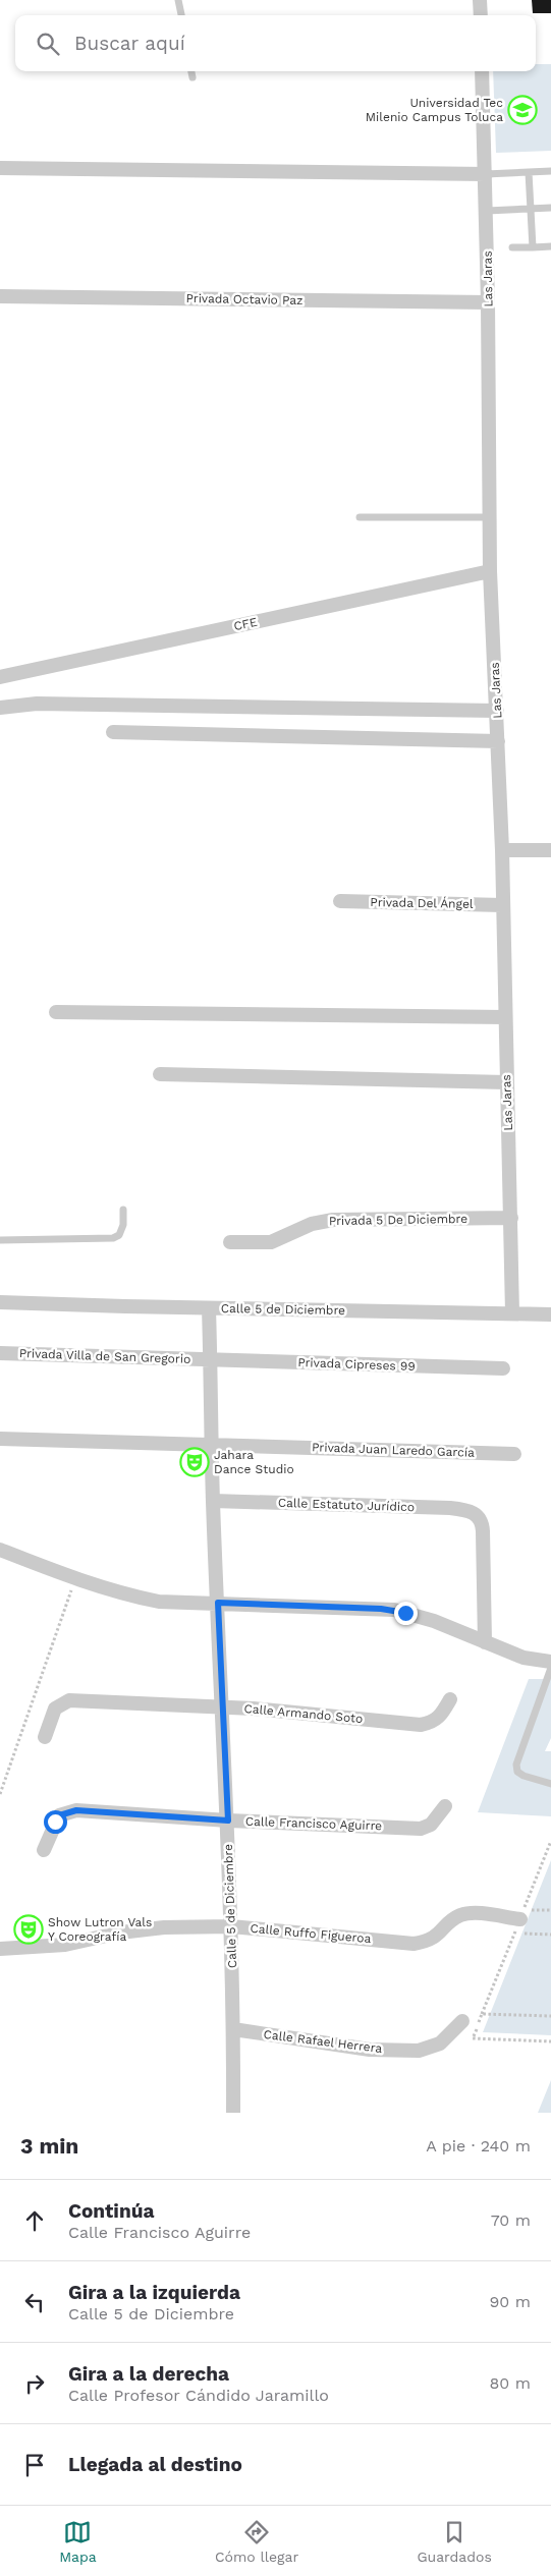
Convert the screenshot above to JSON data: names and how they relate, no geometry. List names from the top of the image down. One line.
{"streets":{"street":["Las Jaras","Privada Octavio Paz","CFE","Privada Del Ángel","Privada 5 De Diciembre","Calle 5 de Diciembre","Privada Villa de San Gregorio","Privada Cipreses 99","Privada Juan Laredo García","Calle Estatuto Jurídico","Calle Armando Soto","Calle Francisco Aguirre","Calle Ruffo Figueroa","Calle Rafael Herrera"]},"crossings":[["Las Jaras","Privada Octavio Paz"],["Las Jaras","CFE"],["Las Jaras","Privada Del Ángel"],["Las Jaras","Privada 5 De Diciembre"],["Las Jaras","Calle 5 de Diciembre"],["Calle 5 de Diciembre","Privada Villa de San Gregorio"],["Calle 5 de Diciembre","Privada Cipreses 99"],["Calle 5 de Diciembre","Privada Juan Laredo García"],["Calle 5 de Diciembre","Calle Estatuto Jurídico"],["Calle 5 de Diciembre","Calle Armando Soto"],["Calle 5 de Diciembre","Calle Francisco Aguirre"],["Calle 5 de Diciembre","Calle Ruffo Figueroa"],["Calle 5 de Diciembre","Calle Rafael Herrera"],["Privada Villa de San Gregorio","Privada Cipreses 99"]],"places":{"school or university":["Universidad Tec Milenio Campus Toluca"],"theatre":["Jahara Dance Studio","Show Lutron Vals Y Coreografía"]},"page":{"search":"Buscar aquí","heading":["3 min","A pie · 240 m"],"list":[["Continúa","Calle Francisco Aguirre","70 m"],["Gira a la izquierda","Calle 5 de Diciembre","90 m"],["Gira a la derecha","Calle Profesor Cándido Jaramillo","80 m"],"Llegada al destino"],"nav":["Mapa","Cómo llegar","Guardados"]}}
